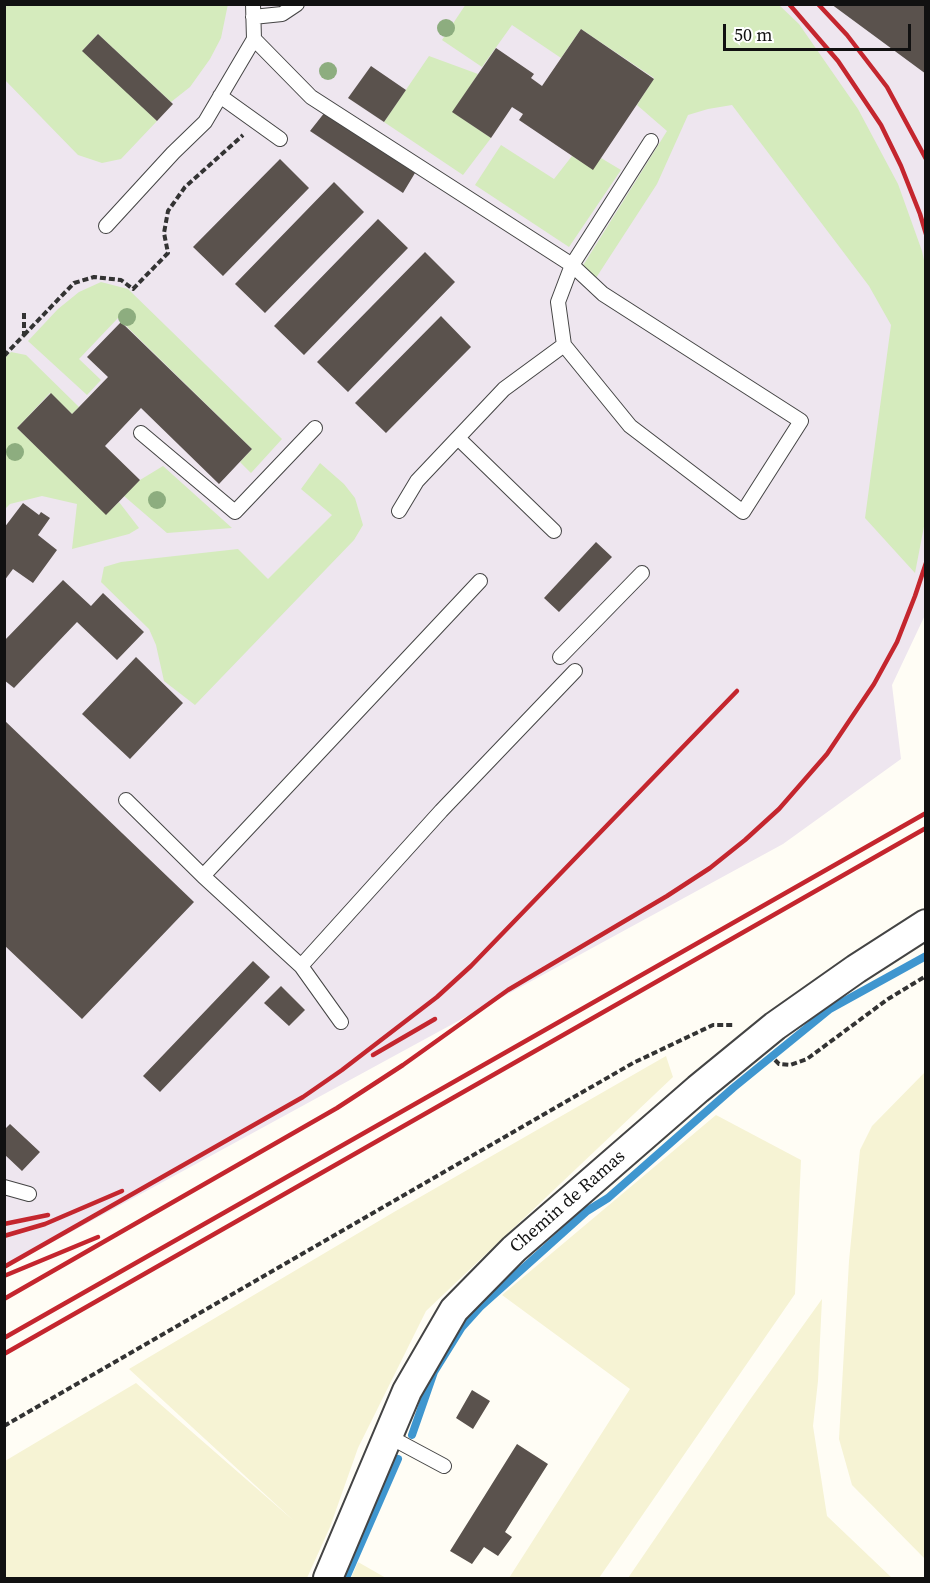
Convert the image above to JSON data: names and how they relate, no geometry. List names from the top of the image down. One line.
{"streets":{"street":["Chemin de Ramas"]},"scale_bar":"50 m"}
